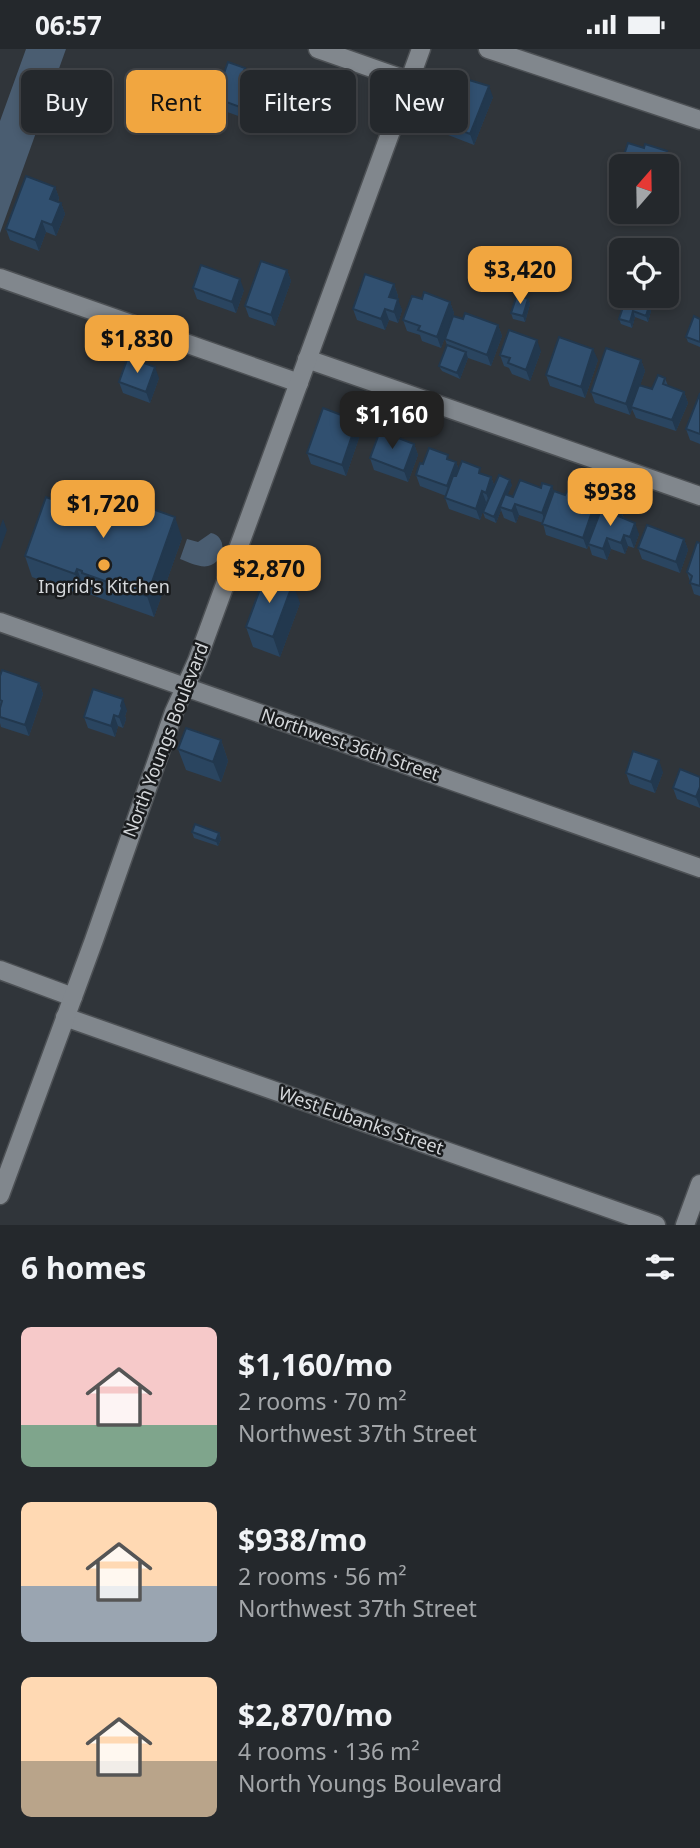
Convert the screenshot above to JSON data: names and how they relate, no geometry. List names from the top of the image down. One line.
{"streets":{"street":["North Youngs Boulevard","Northwest 36th Street","West Eubanks Street"]},"crossings":[["North Youngs Boulevard","Northwest 36th Street"],["North Youngs Boulevard","West Eubanks Street"]],"places":["Ingrid's Kitchen"],"north":"top","page":{"status":"06:57","chip":["Buy","Rent","Filters","New"],"price":["$3,420","$1,830","$1,160","$938","$1,720","$2,870"],"heading":"6 homes","list":[{"name":"$1,160/mo","note":"2 rooms · 70 m² · Northwest 37th Street"},{"name":"$938/mo","note":"2 rooms · 56 m² · Northwest 37th Street"},{"name":"$2,870/mo","note":"4 rooms · 136 m² · North Youngs Boulevard"}]}}
